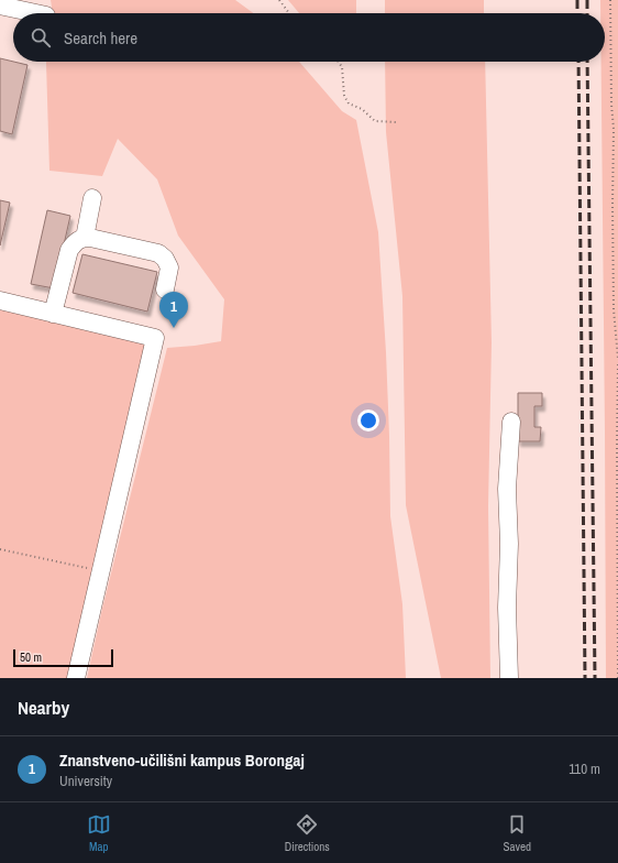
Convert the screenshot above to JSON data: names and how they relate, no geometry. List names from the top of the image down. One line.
{"scale_bar":"50 m","page":{"search":"Search here","pins":"1","scale":"50 m","heading":"Nearby","list":[{"mark":"1","name":"Znanstveno-učilišni kampus Borongaj","note":"University","value":"110 m"}],"nav":["Map","Directions","Saved"]}}
